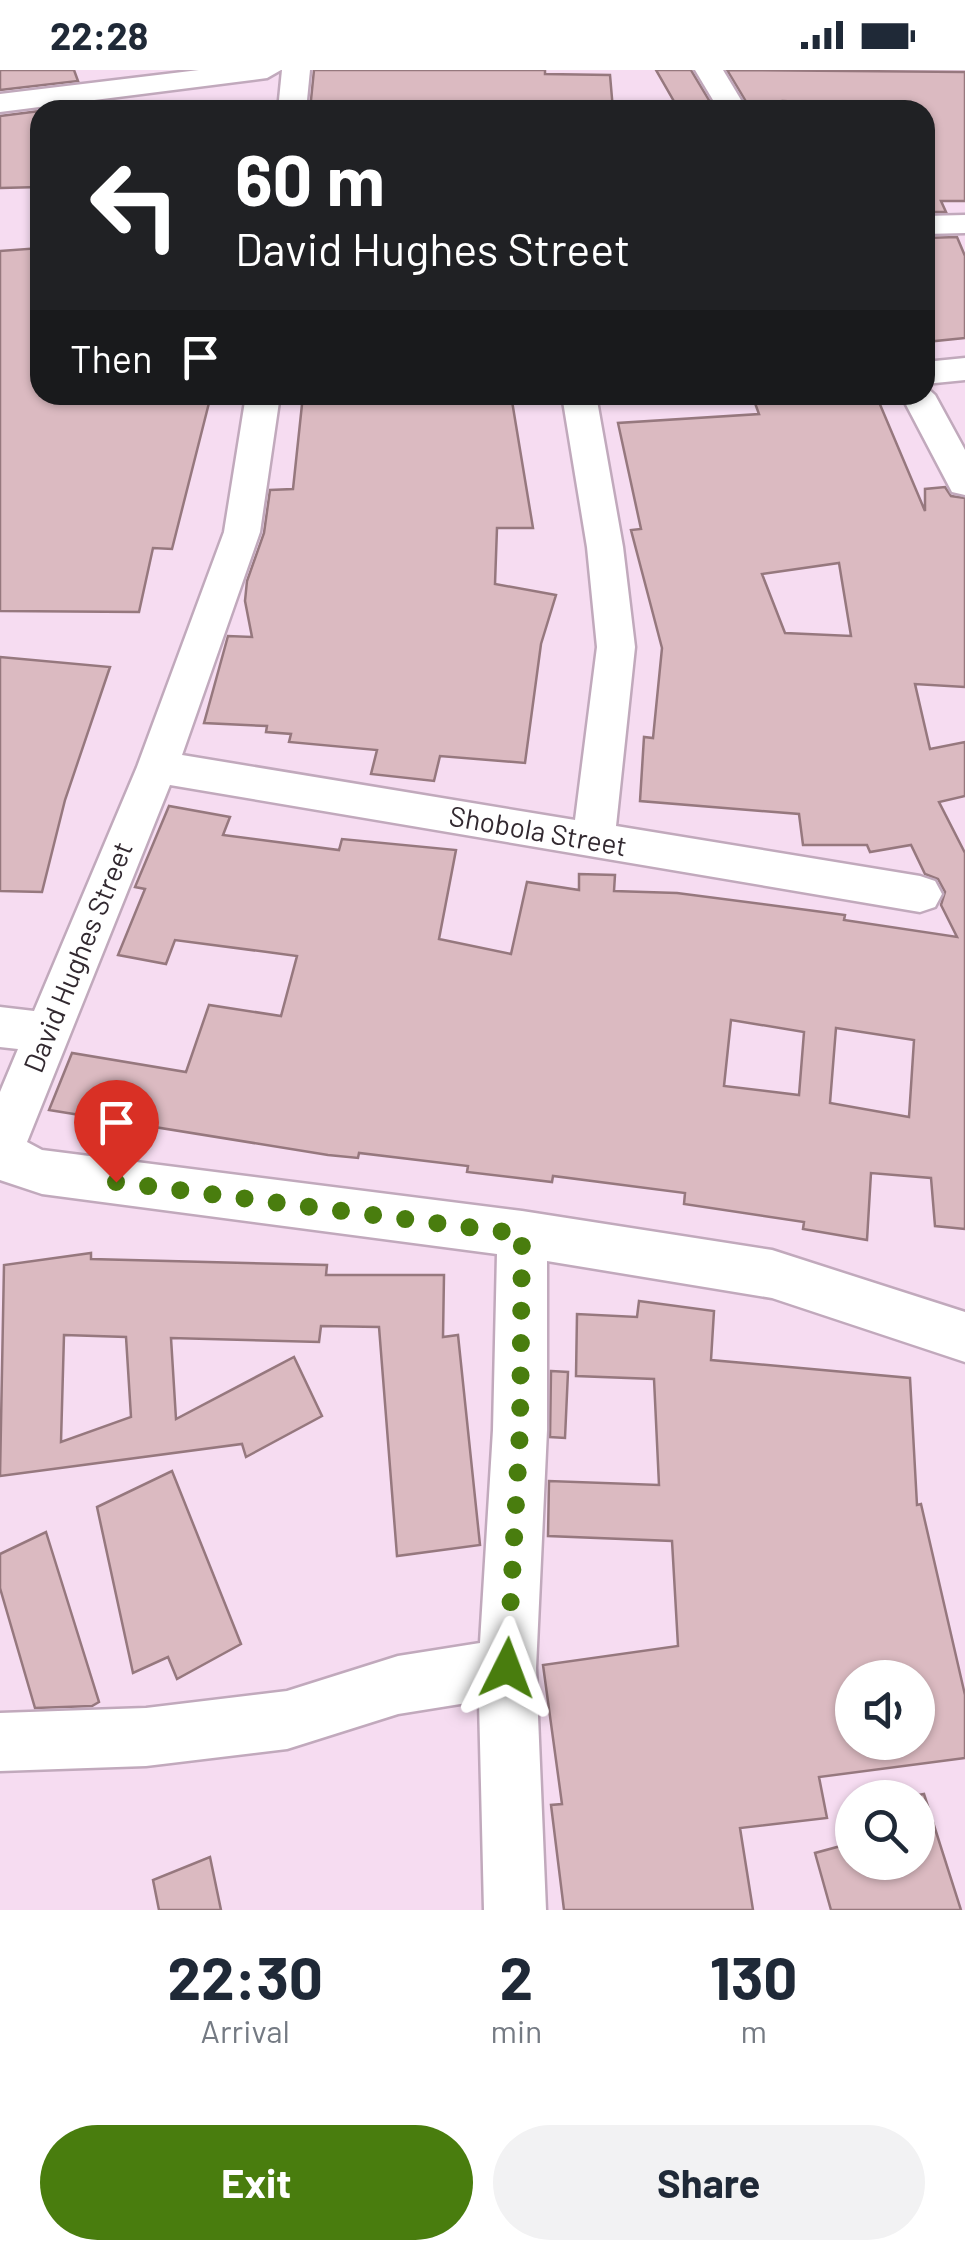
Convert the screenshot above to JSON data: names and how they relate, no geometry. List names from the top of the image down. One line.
{"streets":{"street":["Shobola Street","David Hughes Street"]},"crossings":[["Shobola Street","David Hughes Street"]],"page":{"status":"22:28","turn":["60 m","David Hughes Street"],"then":"Then","eta":["22:30","Arrival","2","min","130","m"],"buttons":["Exit","Share"]}}
